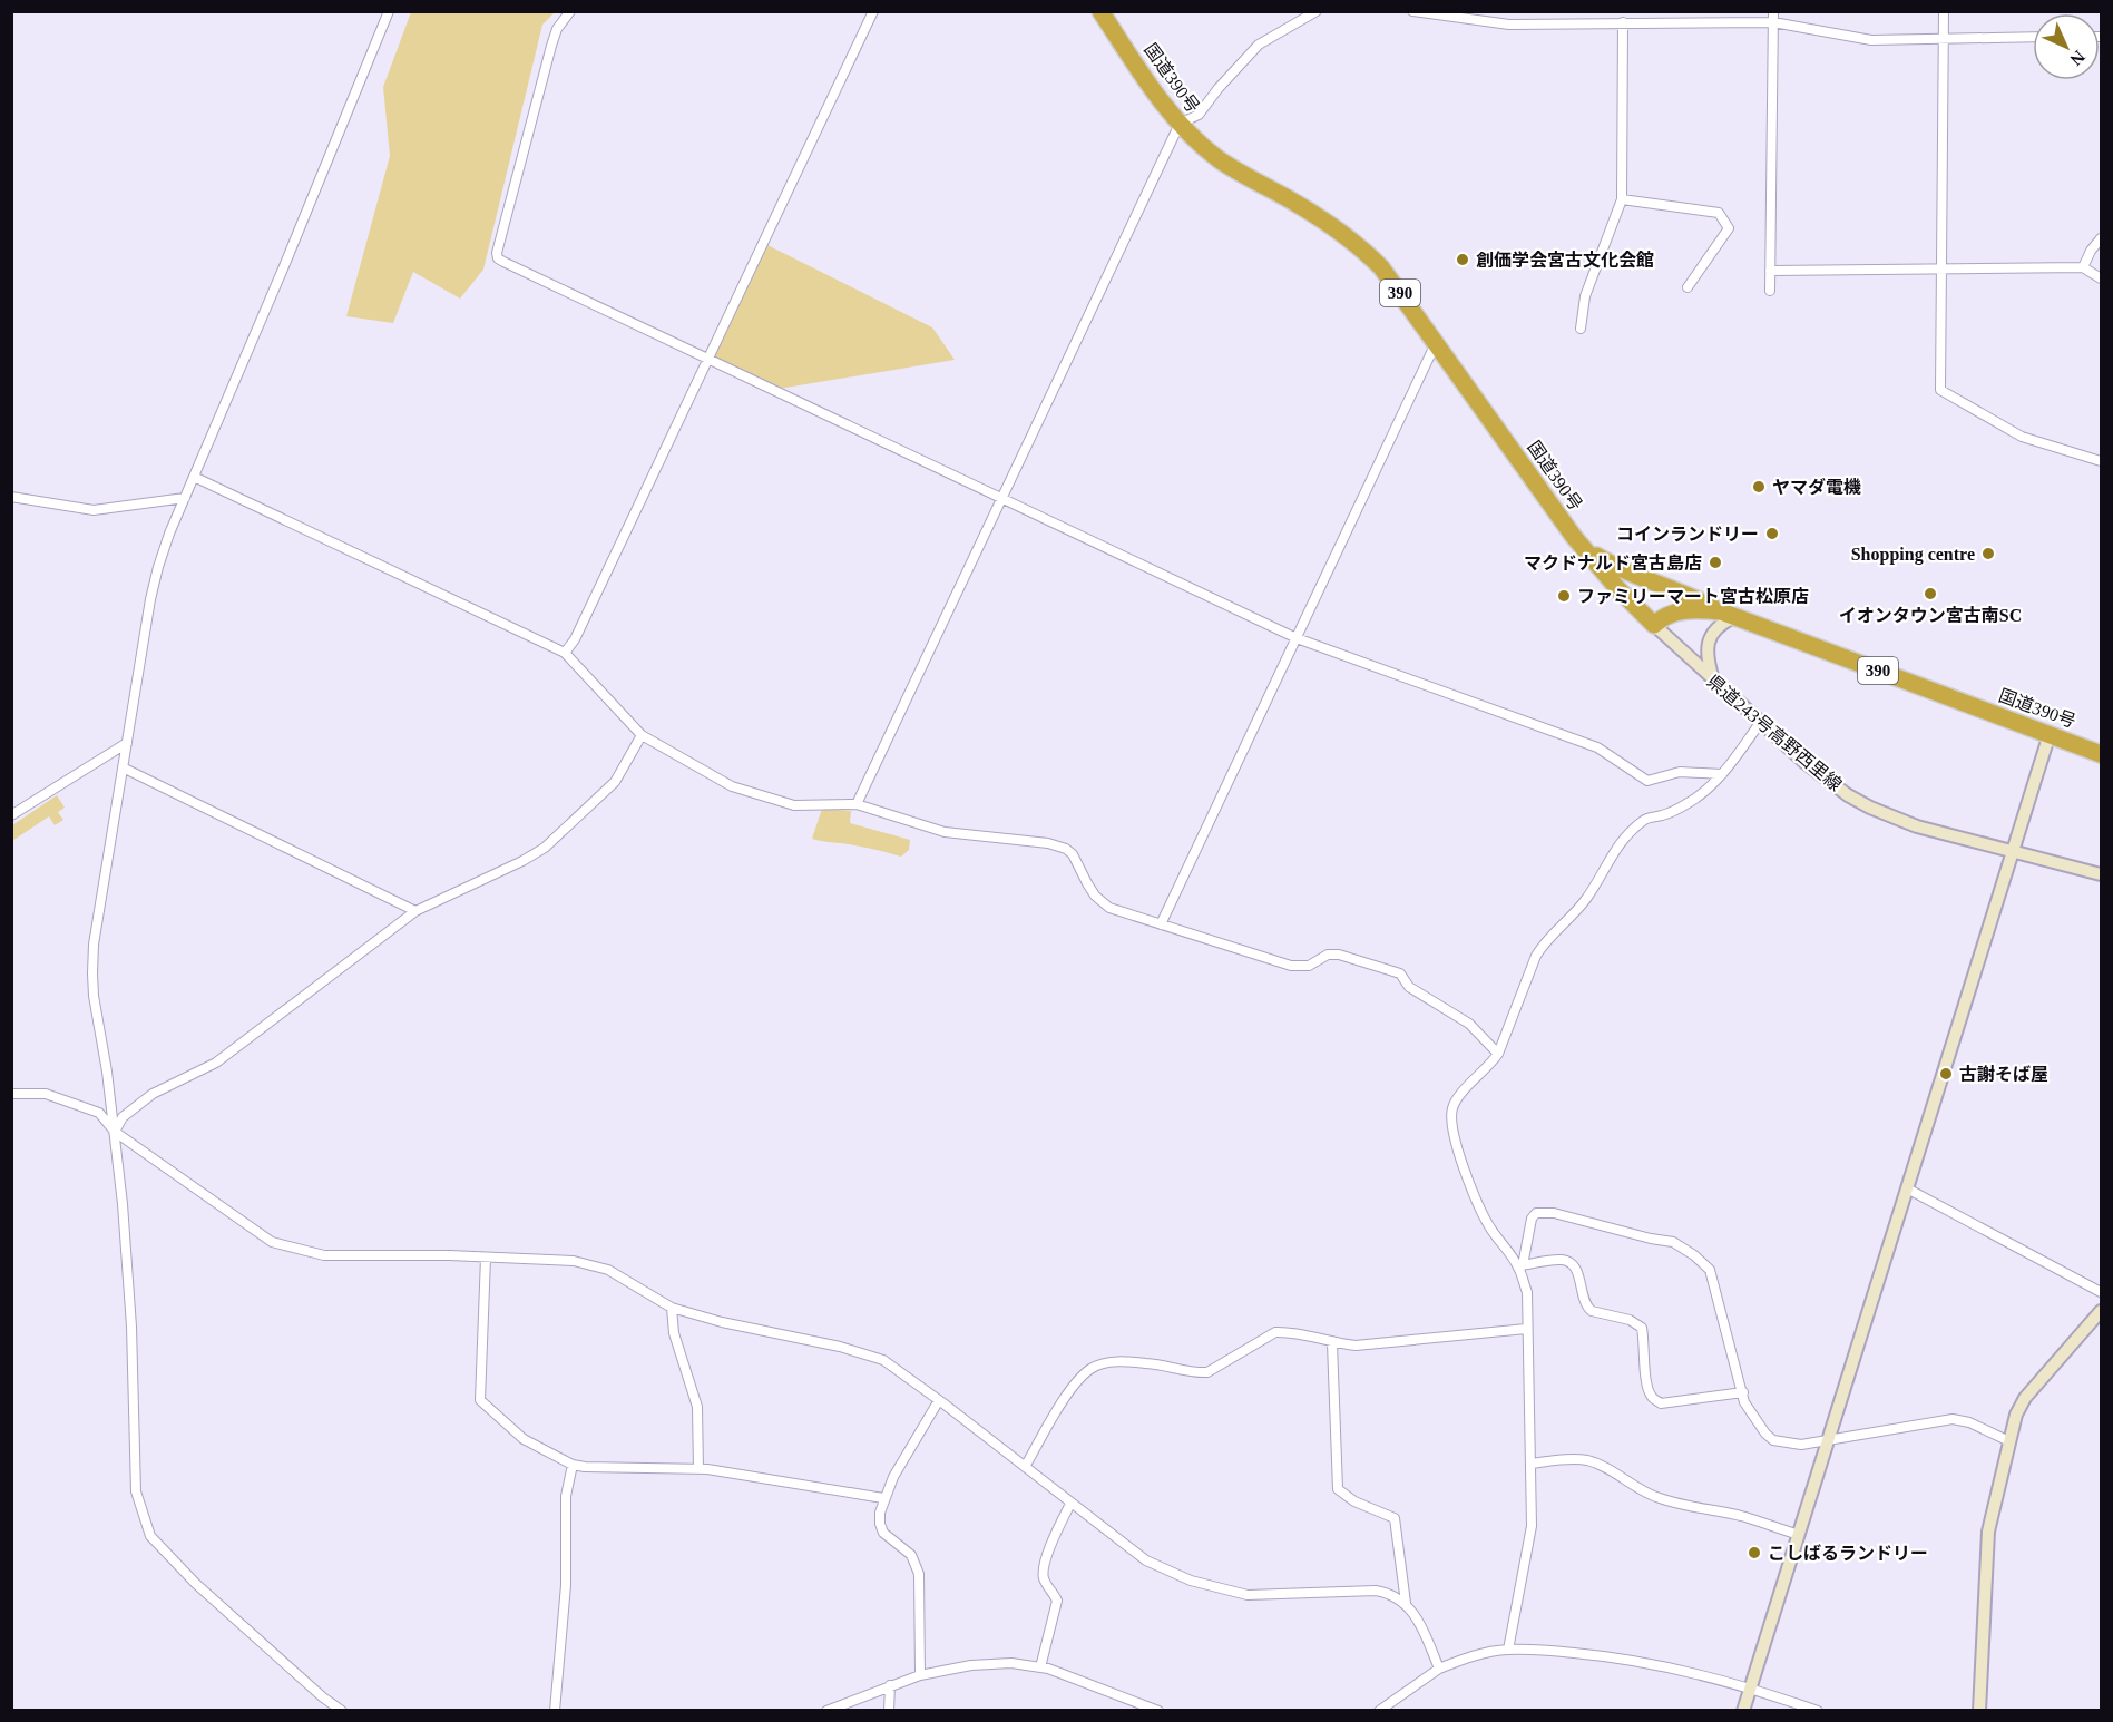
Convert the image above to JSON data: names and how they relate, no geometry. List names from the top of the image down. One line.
{"streets":{"highway":["国道390号","390"],"street":["県道243号高野西里線"]},"crossings":[["国道390号","県道243号高野西里線"]],"places":["創価学会宮古文化会館","ヤマダ電機","コインランドリー","Shopping centre","マクドナルド宮古島店","イオンタウン宮古南SC","ファミリーマート宮古松原店","古謝そば屋","こしばるランドリー"],"north":"bottom right"}
